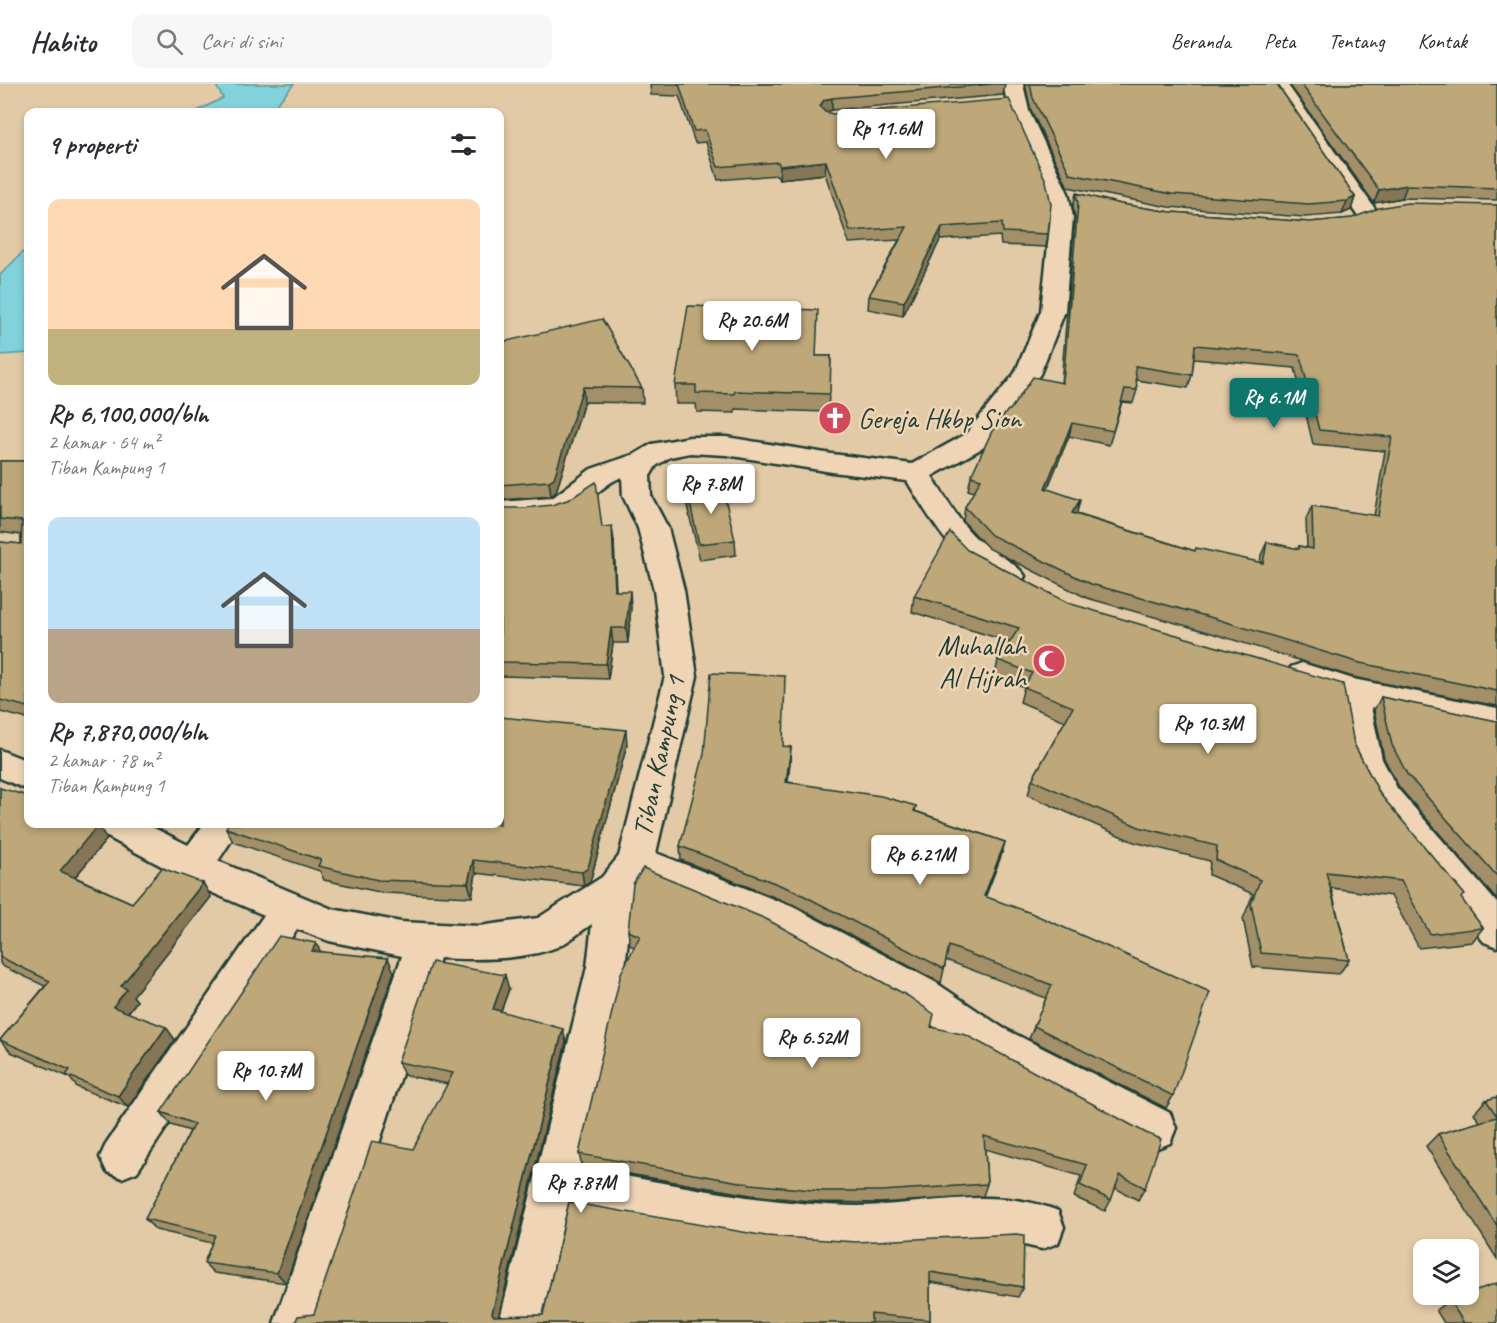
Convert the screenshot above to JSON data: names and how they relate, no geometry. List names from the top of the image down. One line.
{"streets":{"street":["Tiban Kampung 1"]},"places":{"church":["Gereja Hkbp Sion"],"mosque":["Muhallah Al Hijrah"]},"page":{"header":"Habito","search":"Cari di sini","nav":["Beranda","Peta","Tentang","Kontak"],"heading":"9 properti","price":["Rp 11.6M","Rp 20.6M","Rp 6.1M","Rp 7.8M","Rp 10.3M","Rp 6.21M","Rp 6.52M","Rp 10.7M","Rp 7.87M"],"list":[{"name":"Rp 6,100,000/bln","note":"2 kamar · 64 m² · Tiban Kampung 1"},{"name":"Rp 7,870,000/bln","note":"2 kamar · 78 m² · Tiban Kampung 1"}]}}
